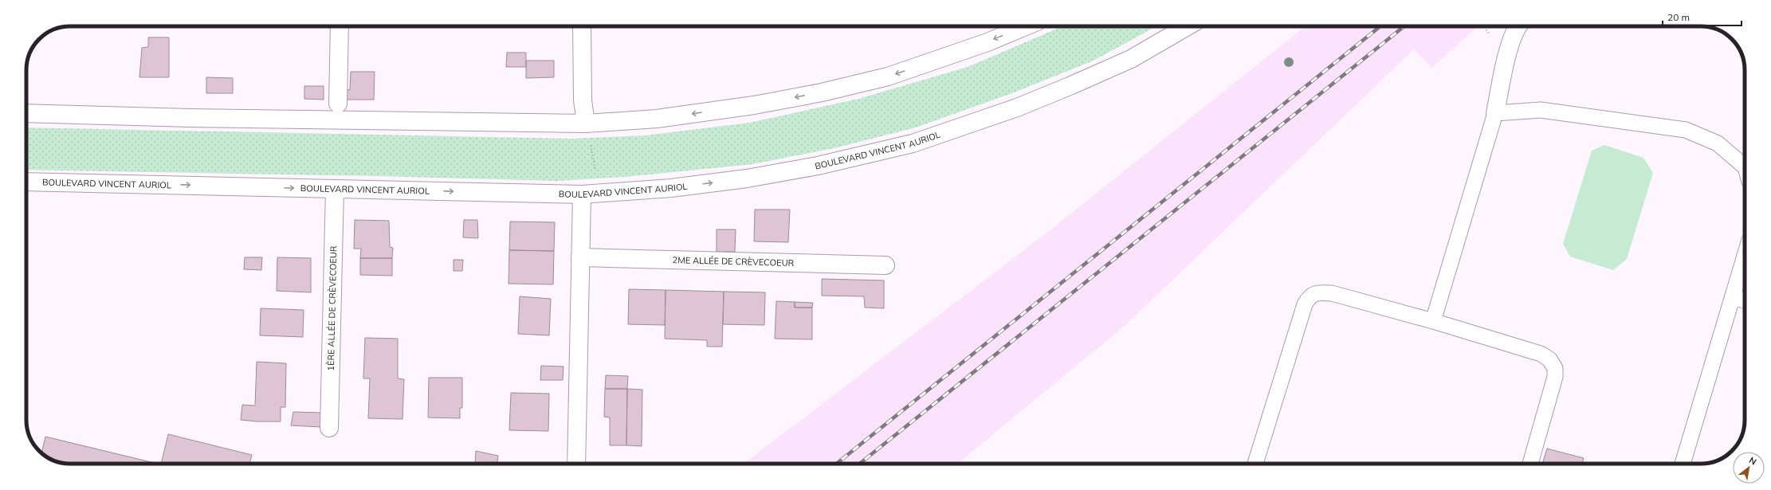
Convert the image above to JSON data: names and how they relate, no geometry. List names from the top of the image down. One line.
{"streets":{"main road":["BOULEVARD VINCENT AURIOL","2ME ALLÉE DE CRÈVECOEUR","1ÈRE ALLÉE DE CRÈVECOEUR"]},"crossings":[["BOULEVARD VINCENT AURIOL","1ÈRE ALLÉE DE CRÈVECOEUR"]],"scale_bar":"20 m","north":"top right"}
